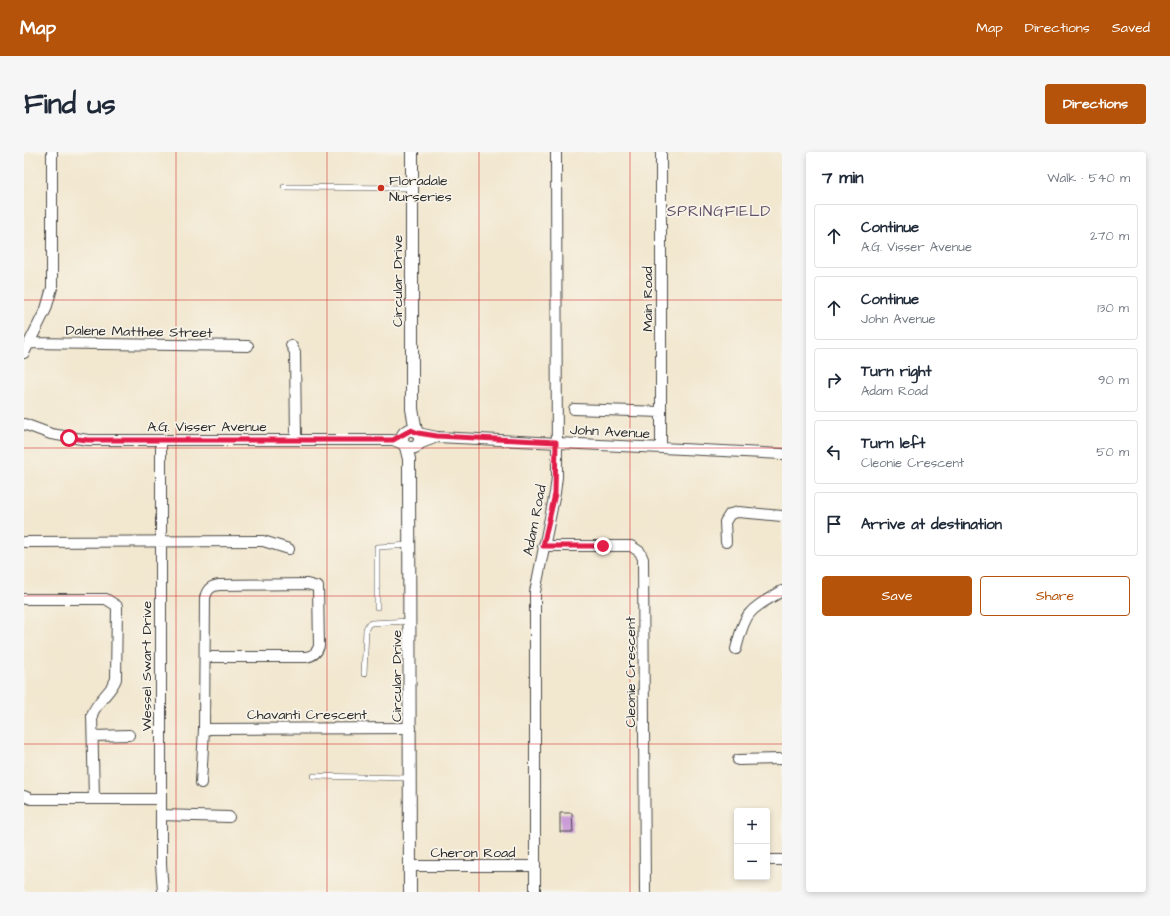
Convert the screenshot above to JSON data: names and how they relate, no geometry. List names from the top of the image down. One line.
{"streets":{"street":["Circular Drive","Main Road","Dalene Matthee Street","A.G. Visser Avenue","John Avenue","Adam Road","Wessel Swart Drive","Cleonie Crescent","Chavanti Crescent","Cheron Road"]},"crossings":[["Circular Drive","A.G. Visser Avenue"],["Circular Drive","John Avenue"],["Circular Drive","Chavanti Crescent"],["Circular Drive","Cheron Road"],["Main Road","John Avenue"],["A.G. Visser Avenue","John Avenue"],["A.G. Visser Avenue","Wessel Swart Drive"],["John Avenue","Adam Road"],["Adam Road","Cleonie Crescent"],["Adam Road","Cheron Road"]],"districts":["SPRINGFIELD"],"places":["Floradale Nurseries"],"page":{"header":"Map","nav":["Map","Directions","Saved"],"buttons":["Directions",["Save","Share"]],"title":"Find us","heading":["7 min","Walk · 540 m"],"list":[["Continue","A.G. Visser Avenue","270 m"],["Continue","John Avenue","130 m"],["Turn right","Adam Road","90 m"],["Turn left","Cleonie Crescent","50 m"],"Arrive at destination"],"map_buttons":["+","−"]}}
